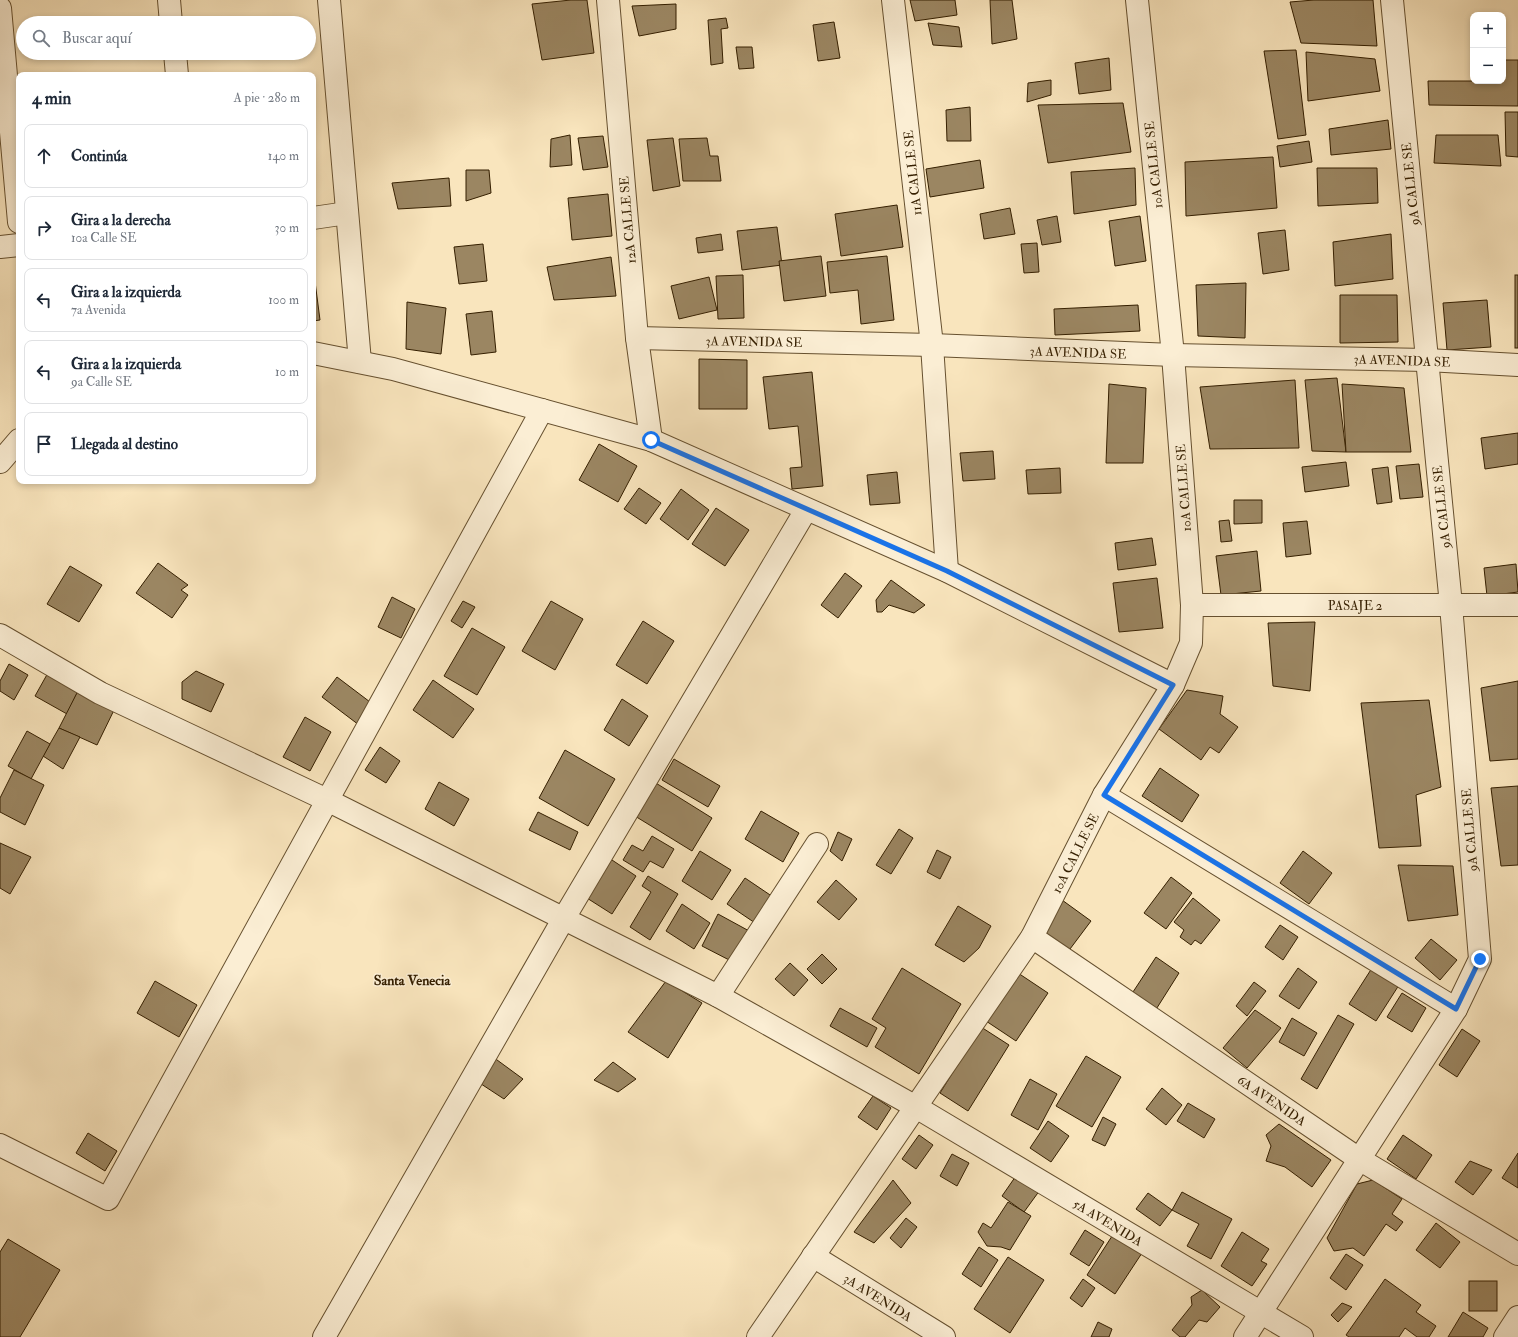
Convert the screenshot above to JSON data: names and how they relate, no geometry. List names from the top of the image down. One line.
{"streets":{"street":["10A CALLE SE","11A CALLE SE","9A CALLE SE","12A CALLE SE","3A AVENIDA SE","PASAJE 2","6A AVENIDA","5A AVENIDA","3A AVENIDA"]},"crossings":[["10A CALLE SE","3A AVENIDA SE"],["10A CALLE SE","PASAJE 2"],["10A CALLE SE","6A AVENIDA"],["10A CALLE SE","5A AVENIDA"],["10A CALLE SE","3A AVENIDA"],["11A CALLE SE","3A AVENIDA SE"],["9A CALLE SE","3A AVENIDA SE"],["9A CALLE SE","PASAJE 2"],["9A CALLE SE","6A AVENIDA"],["9A CALLE SE","5A AVENIDA"],["12A CALLE SE","3A AVENIDA SE"]],"districts":["Santa Venecia"],"page":{"map_buttons":["+","−"],"search":"Buscar aquí","heading":["4 min","A pie · 280 m"],"list":[["Continúa","140 m"],["Gira a la derecha","10a Calle SE","30 m"],["Gira a la izquierda","7a Avenida","100 m"],["Gira a la izquierda","9a Calle SE","10 m"],"Llegada al destino"]}}
